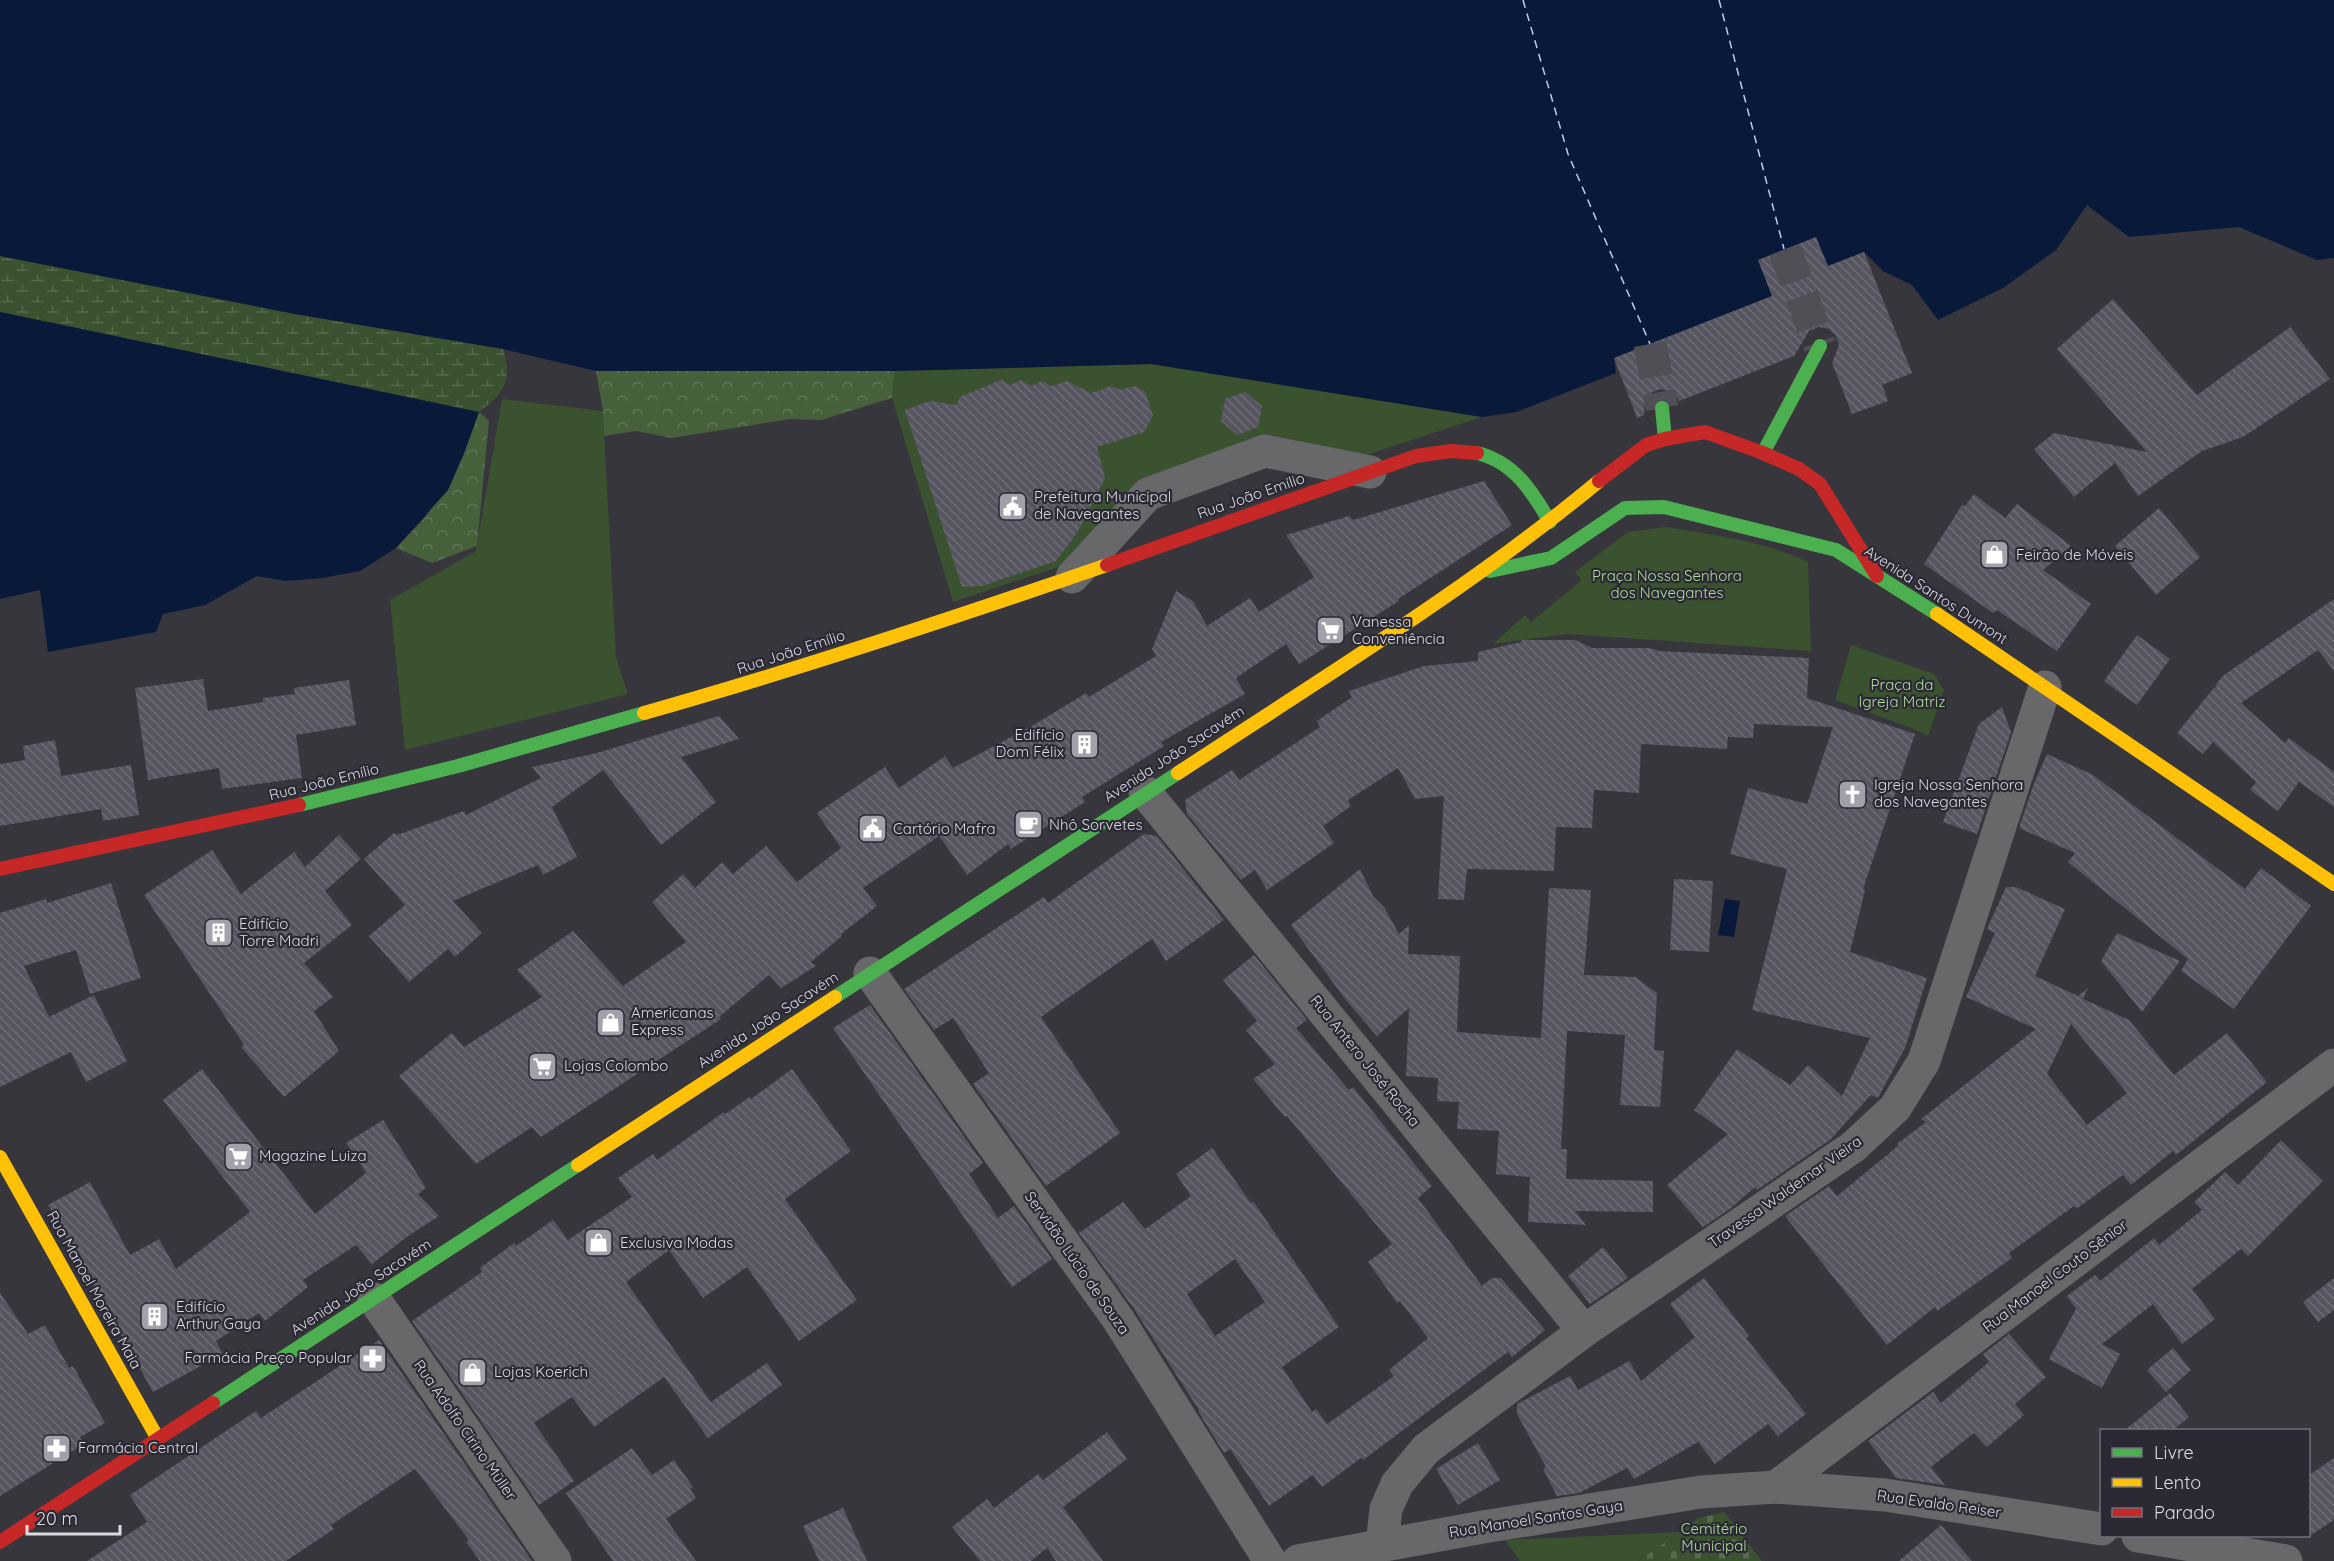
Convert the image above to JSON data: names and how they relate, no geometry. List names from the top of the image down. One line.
{"streets":{"main road":["Rua João Emílio","Avenida Santos Dumont","Avenida João Sacavém","Rua Manoel Moreira Maia"],"street":["Rua Antero José Rocha","Travessa Waldemar Vieira","Servidão Lúcio de Souza","Rua Manoel Couto Sênior","Rua Adolfo Cirino Müller","Rua Evaldo Reiser","Rua Manoel Santos Gaya"]},"crossings":[["Rua João Emílio","Avenida João Sacavém"],["Avenida Santos Dumont","Avenida João Sacavém"],["Avenida Santos Dumont","Travessa Waldemar Vieira"],["Avenida João Sacavém","Rua Antero José Rocha"],["Avenida João Sacavém","Servidão Lúcio de Souza"],["Avenida João Sacavém","Rua Manoel Moreira Maia"],["Avenida João Sacavém","Rua Adolfo Cirino Müller"],["Rua Antero José Rocha","Travessa Waldemar Vieira"],["Travessa Waldemar Vieira","Rua Manoel Santos Gaya"],["Rua Manoel Couto Sênior","Rua Evaldo Reiser"],["Rua Manoel Couto Sênior","Rua Manoel Santos Gaya"],["Rua Evaldo Reiser","Rua Manoel Santos Gaya"]],"parks":["Praça Nossa Senhora dos Navegantes","Praça da Igreja Matriz","Cemitério Municipal"],"places":{"public building":["Prefeitura Municipal de Navegantes","Cartório Mafra"],"shop":["Feirão de Móveis","Americanas Express","Exclusiva Modas","Lojas Koerich"],"supermarket":["Vanessa Conveniência","Lojas Colombo","Magazine Luiza"],"building":["Edifício Dom Félix","Edifício Torre Madri","Edifício Arthur Gaya"],"church":["Igreja Nossa Senhora dos Navegantes"],"cafe":["Nhô Sorvetes"],"pharmacy":["Farmácia Preço Popular","Farmácia Central"]},"legend":["Livre","Lento","Parado"],"scale_bar":"20 m"}
